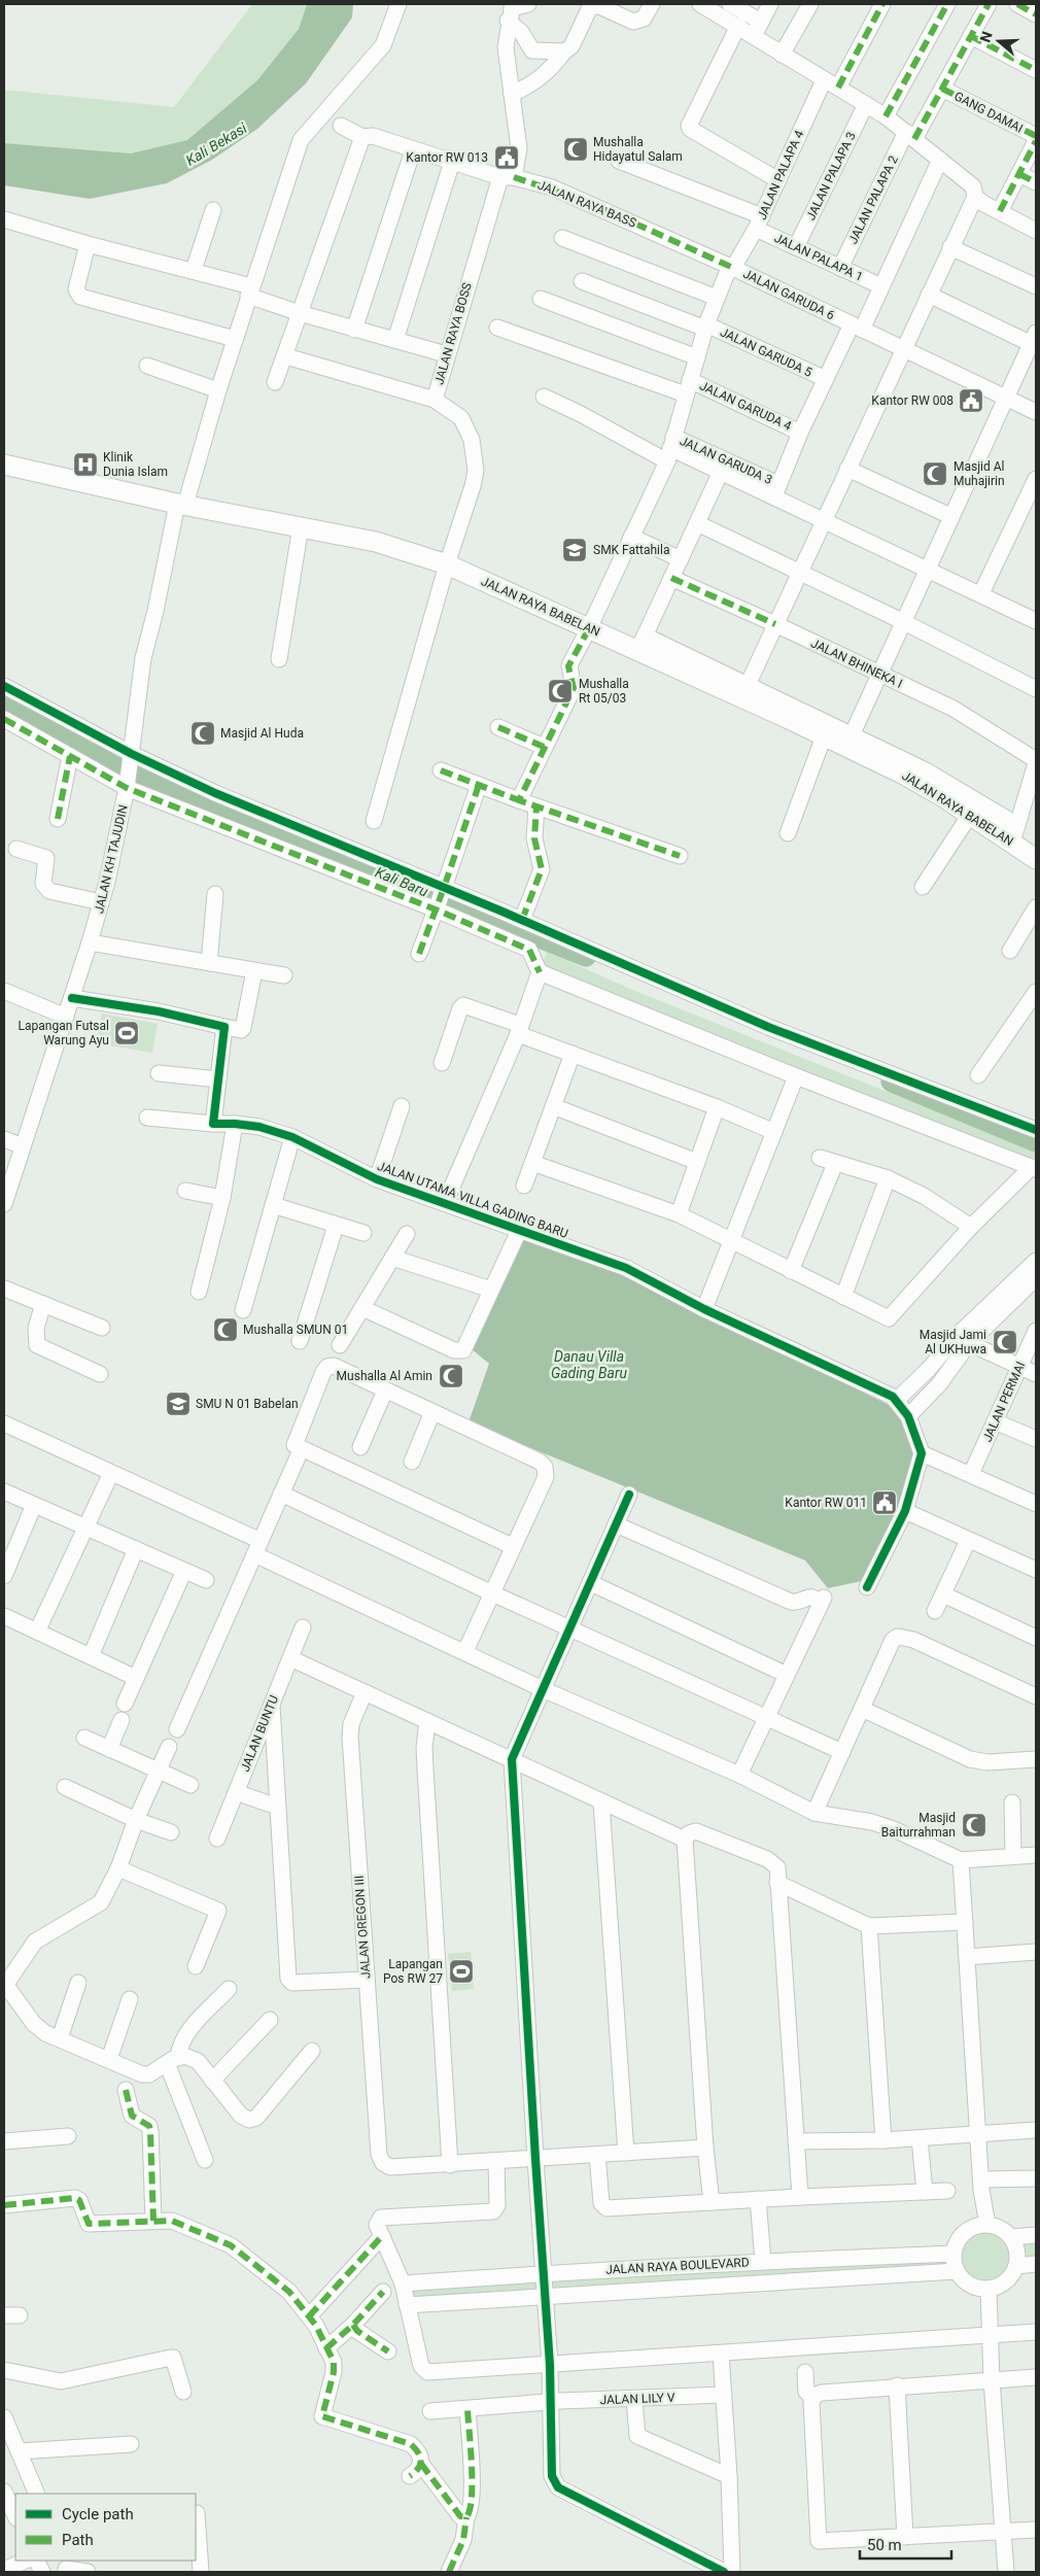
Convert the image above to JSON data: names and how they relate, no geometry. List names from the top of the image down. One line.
{"streets":{"main road":["JALAN RAYA BABELAN"],"street":["GANG DAMAI","JALAN PALAPA 4","JALAN PALAPA 3","JALAN PALAPA 2","JALAN RAYA BASS","JALAN PALAPA 1","JALAN GARUDA 6","JALAN RAYA BOSS","JALAN GARUDA 5","JALAN GARUDA 4","JALAN GARUDA 3","JALAN BHINEKA I","JALAN KH TAJUDIN","JALAN UTAMA VILLA GADING BARU","JALAN PERMAI","JALAN BUNTU","JALAN OREGON III","JALAN RAYA BOULEVARD","JALAN LILY V"]},"crossings":[["GANG DAMAI","JALAN PALAPA 2"],["JALAN PALAPA 4","JALAN RAYA BASS"],["JALAN PALAPA 4","JALAN PALAPA 1"],["JALAN PALAPA 4","JALAN GARUDA 6"],["JALAN PALAPA 4","JALAN GARUDA 5"],["JALAN PALAPA 4","JALAN GARUDA 4"],["JALAN PALAPA 4","JALAN GARUDA 3"],["JALAN PALAPA 4","JALAN RAYA BABELAN"],["JALAN PALAPA 3","JALAN PALAPA 1"],["JALAN PALAPA 2","JALAN PALAPA 1"],["JALAN RAYA BASS","JALAN GARUDA 6"],["JALAN RAYA BASS","JALAN RAYA BOSS"],["JALAN RAYA BOSS","JALAN RAYA BABELAN"],["JALAN RAYA BABELAN","JALAN KH TAJUDIN"]],"water":["Kali Bekasi","Kali Baru","Danau Villa Gading Baru"],"places":{"mosque":["Mushalla Hidayatul Salam","Masjid Al Muhajirin","Mushalla Rt 05/03","Masjid Al Huda","Mushalla SMUN 01","Masjid Jami Al UKHuwa","Mushalla Al Amin","Masjid Baiturrahman"],"public building":["Kantor RW 013","Kantor RW 008","Kantor RW 011"],"hospital":["Klinik Dunia Islam"],"school or university":["SMK Fattahila","SMU N 01 Babelan"],"sports":["Lapangan Futsal Warung Ayu","Lapangan Pos RW 27"]},"legend":["Cycle path","Path"],"scale_bar":"50 m","north":"left"}
